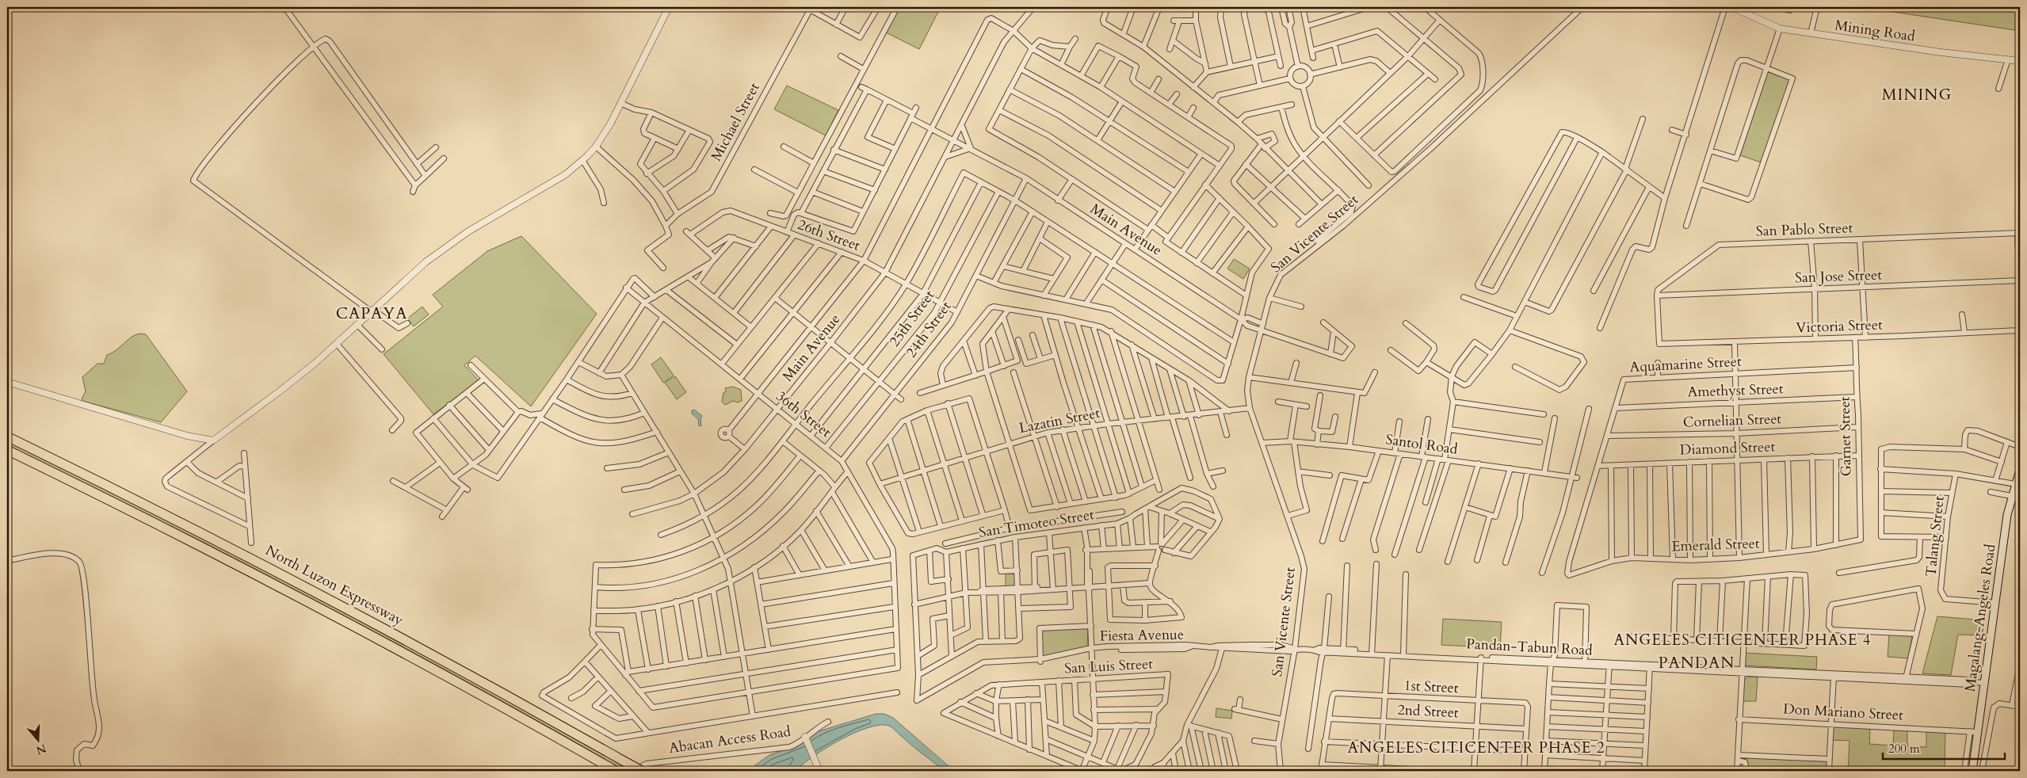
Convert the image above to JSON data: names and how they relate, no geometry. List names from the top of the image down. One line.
{"streets":{"highway":["North Luzon Expressway"],"main road":["Magalang-Angeles Road"],"street":["Mining Road","Michael Street","Main Avenue","San Pablo Street","San Vicente Street","26th Street","San Jose Street","25th Street","Victoria Street","24th Street","Aquamarine Street","Amethyst Street","36th Street","Lazatin Street","Cornelian Street","Garnet Street","Santol Road","Diamond Street","San Timoteo Street","Talang Street","Emerald Street","Fiesta Avenue","Pandan-Tabun Road","San Luis Street","1st Street","2nd Street","Don Mariano Street","Abacan Access Road"]},"crossings":[["Main Avenue","San Vicente Street"],["Main Avenue","26th Street"],["Main Avenue","24th Street"],["Main Avenue","36th Street"],["San Pablo Street","San Jose Street"],["San Pablo Street","Victoria Street"],["San Vicente Street","Lazatin Street"],["San Vicente Street","Santol Road"],["San Vicente Street","Pandan-Tabun Road"],["26th Street","25th Street"],["26th Street","24th Street"],["San Jose Street","Victoria Street"],["25th Street","36th Street"],["Victoria Street","Garnet Street"],["24th Street","36th Street"],["Aquamarine Street","Amethyst Street"],["Aquamarine Street","Cornelian Street"],["Aquamarine Street","Garnet Street"],["Aquamarine Street","Diamond Street"],["Aquamarine Street","Emerald Street"],["Amethyst Street","Garnet Street"],["Cornelian Street","Garnet Street"],["Garnet Street","Diamond Street"],["Garnet Street","Emerald Street"],["Talang Street","Magalang-Angeles Road"],["Magalang-Angeles Road","Pandan-Tabun Road"],["Magalang-Angeles Road","Don Mariano Street"],["Fiesta Avenue","Pandan-Tabun Road"],["1st Street","2nd Street"]],"districts":["MINING","CAPAYA","ANGELES CITICENTER PHASE 4","PANDAN","ANGELES CITICENTER PHASE 2"],"scale_bar":"200 m","north":"bottom"}
